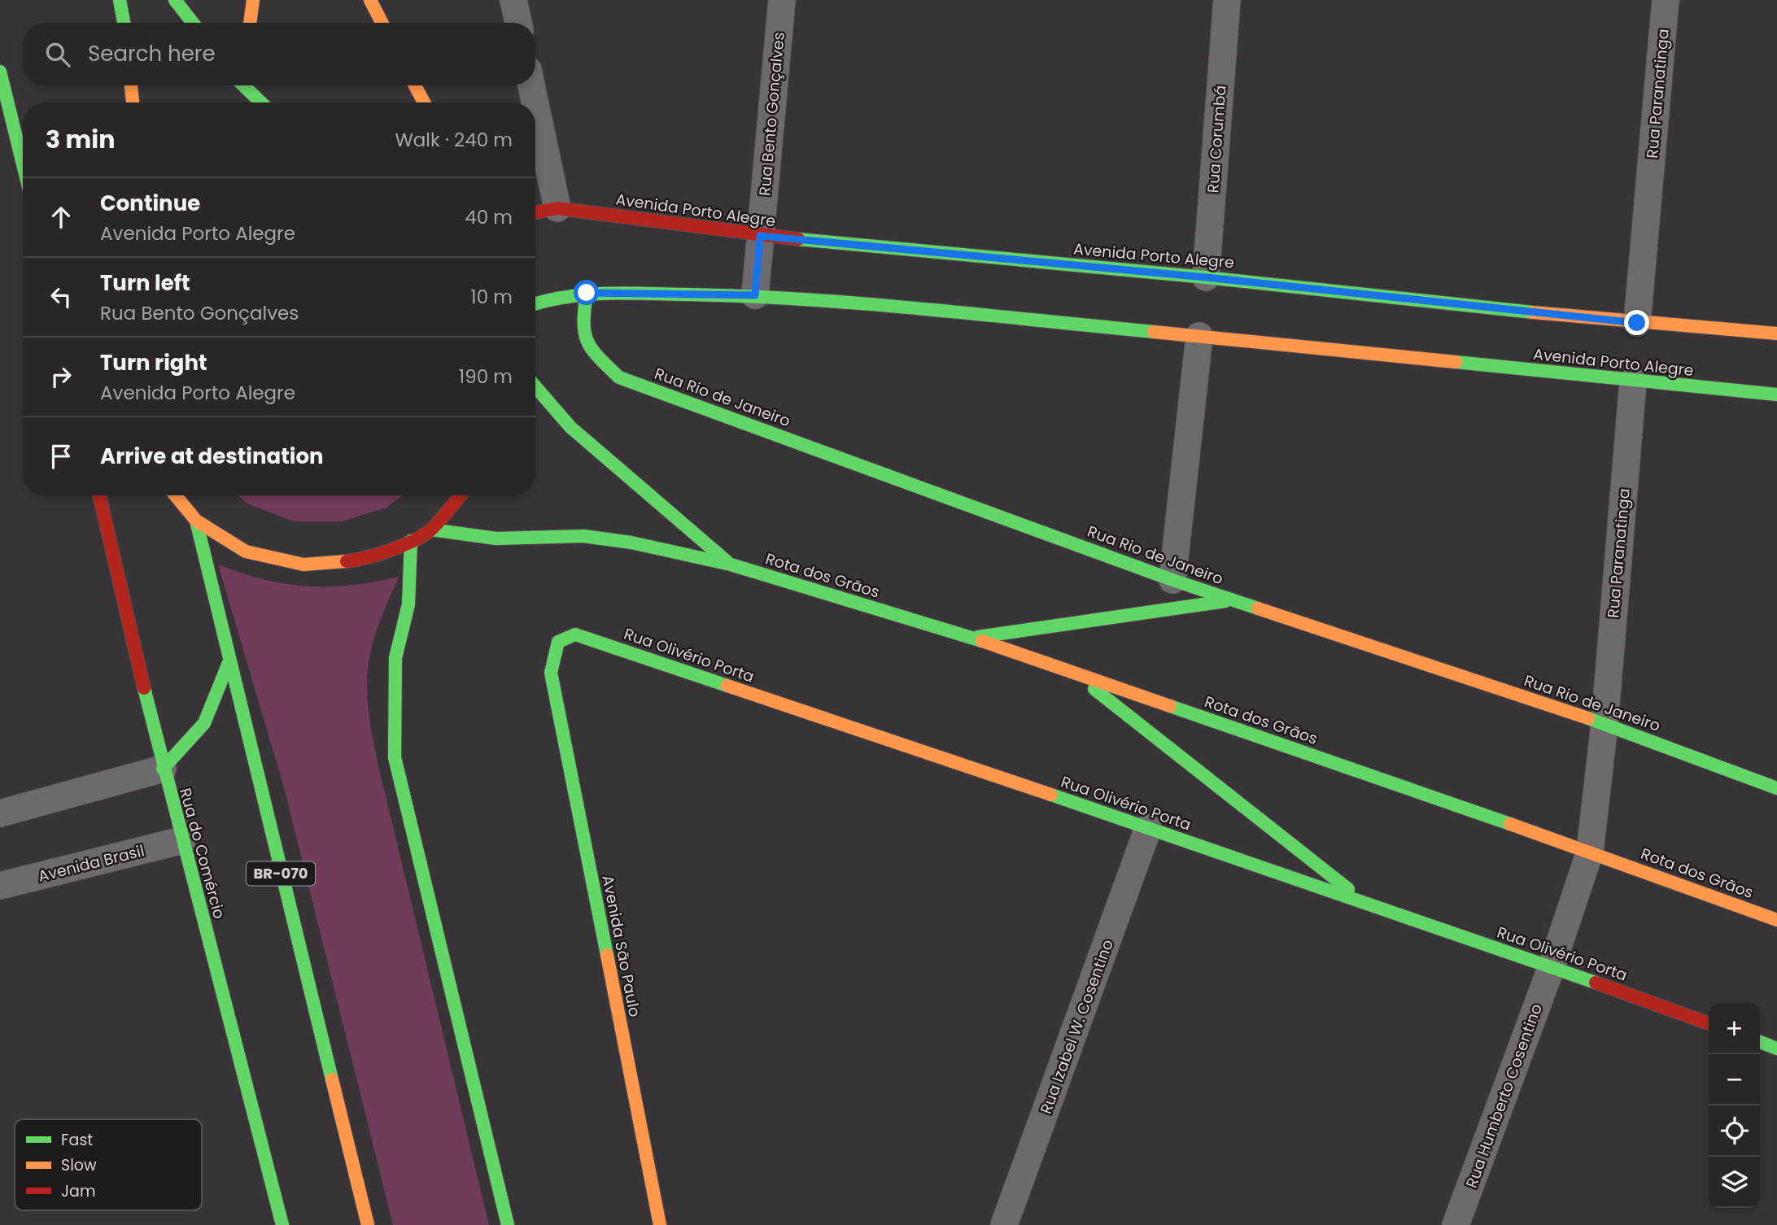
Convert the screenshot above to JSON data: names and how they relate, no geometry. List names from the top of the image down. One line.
{"streets":{"main road":["Avenida Porto Alegre","Rua Rio de Janeiro","Rota dos Grãos","Rua Olivério Porta","Rua do Comércio","BR-070","Avenida São Paulo"],"street":["Rua Paranatinga","Rua Bento Gonçalves","Rua Corumbá","Avenida Brasil","Rua Izabel W. Cosentino","Rua Humberto Cosentino"]},"crossings":[["Rua Paranatinga","Avenida Porto Alegre"],["Rua Paranatinga","Rua Rio de Janeiro"],["Rua Paranatinga","Rota dos Grãos"],["Rua Paranatinga","Rua Humberto Cosentino"],["Rua Bento Gonçalves","Avenida Porto Alegre"],["Rua Corumbá","Avenida Porto Alegre"],["Avenida Porto Alegre","Rua Rio de Janeiro"],["Rota dos Grãos","BR-070"],["Rota dos Grãos","Rua Humberto Cosentino"],["Rua Olivério Porta","Avenida São Paulo"],["Rua Olivério Porta","Rua Izabel W. Cosentino"],["Rua Olivério Porta","Rua Humberto Cosentino"],["Rua do Comércio","Avenida Brasil"]],"legend":["Fast","Slow","Jam"],"page":{"search":"Search here","heading":["3 min","Walk · 240 m"],"list":[["Continue","Avenida Porto Alegre","40 m"],["Turn left","Rua Bento Gonçalves","10 m"],["Turn right","Avenida Porto Alegre","190 m"],"Arrive at destination"],"map_buttons":["+","−"]}}
